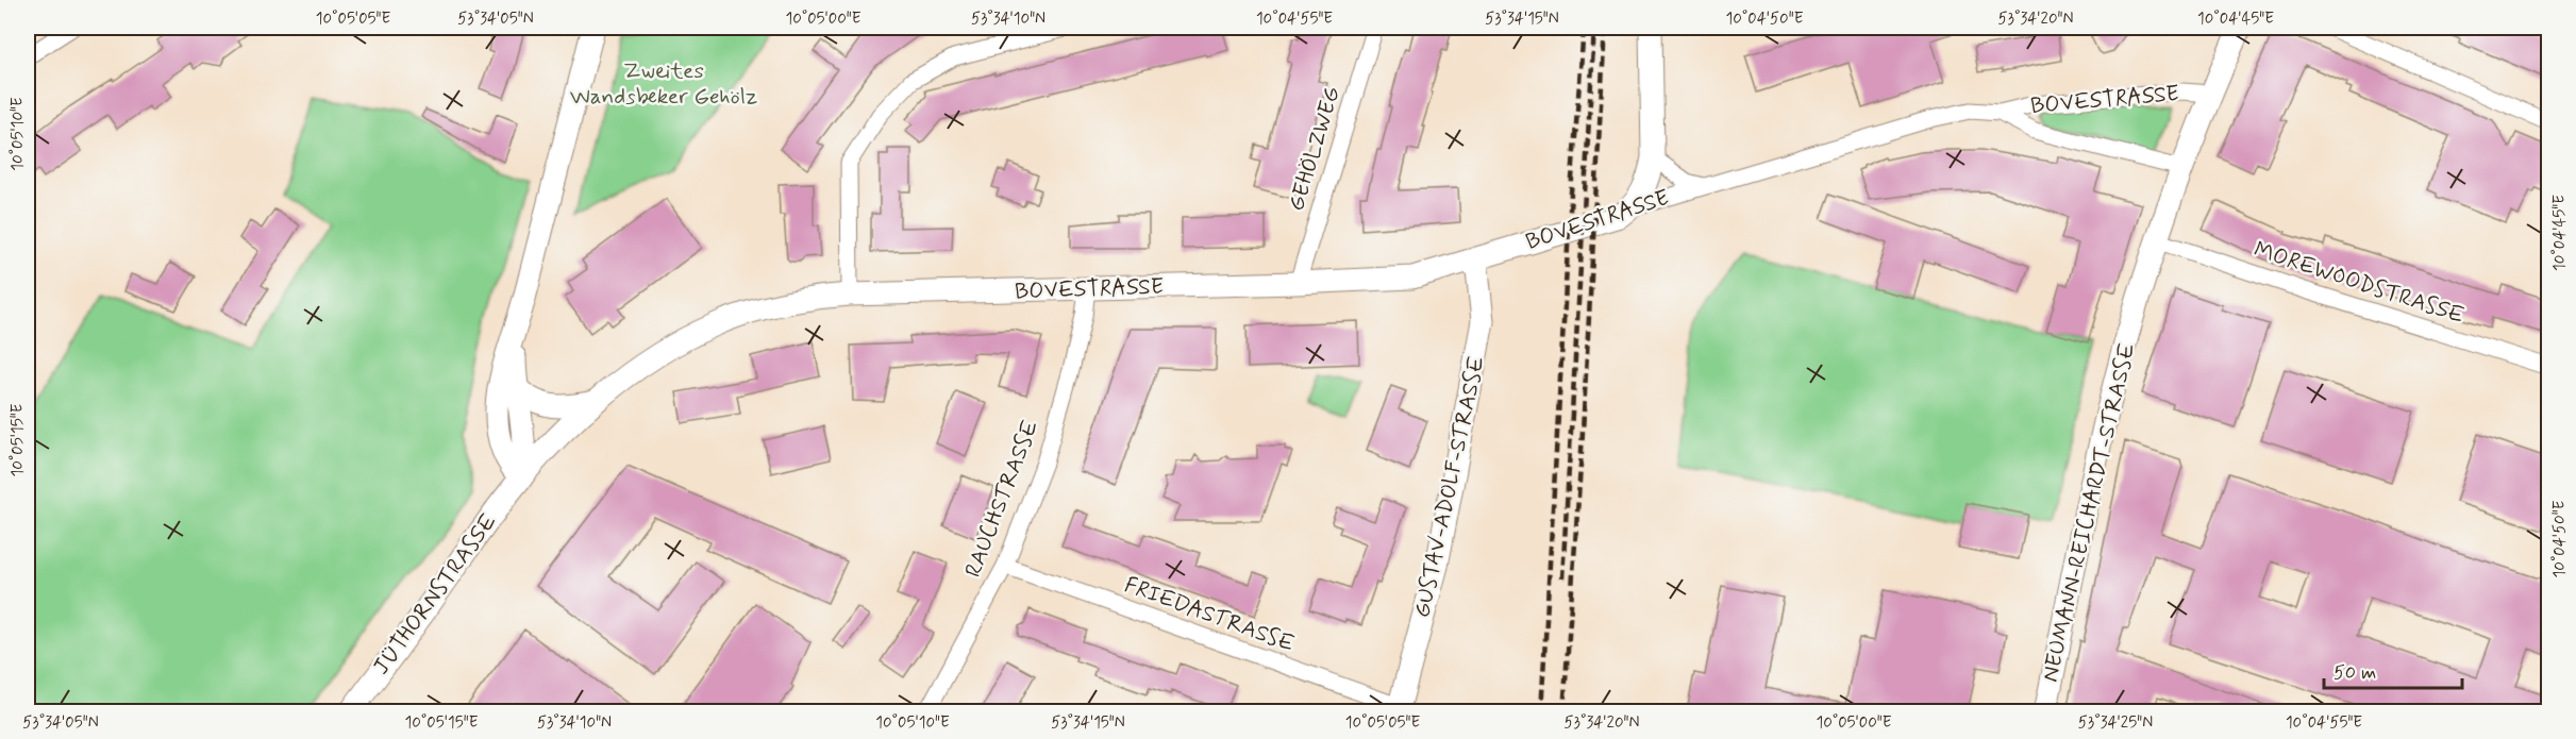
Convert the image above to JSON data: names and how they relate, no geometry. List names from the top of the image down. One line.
{"streets":{"street":["BOVESTRASSE","GEHÖLZWEG","MOREWOODSTRASSE","GUSTAV-ADOLF-STRASSE","RAUCHSTRASSE","NEUMANN-REICHARDT-STRASSE","JÜTHORNSTRASSE","FRIEDASTRASSE"]},"crossings":[["BOVESTRASSE","GEHÖLZWEG"],["BOVESTRASSE","GUSTAV-ADOLF-STRASSE"],["BOVESTRASSE","RAUCHSTRASSE"],["BOVESTRASSE","NEUMANN-REICHARDT-STRASSE"],["BOVESTRASSE","JÜTHORNSTRASSE"],["MOREWOODSTRASSE","NEUMANN-REICHARDT-STRASSE"],["GUSTAV-ADOLF-STRASSE","FRIEDASTRASSE"],["RAUCHSTRASSE","FRIEDASTRASSE"]],"parks":["Zweites Wandsbeker Gehölz"],"scale_bar":"50 m","coordinates":["10°05'05\"E","53°34'05\"N","10°05'00\"E","53°34'10\"N","10°04'55\"E","53°34'15\"N","10°04'50\"E","53°34'20\"N","10°04'45\"E","10°05'10\"E","10°05'15\"E","53°34'25\"N"]}
